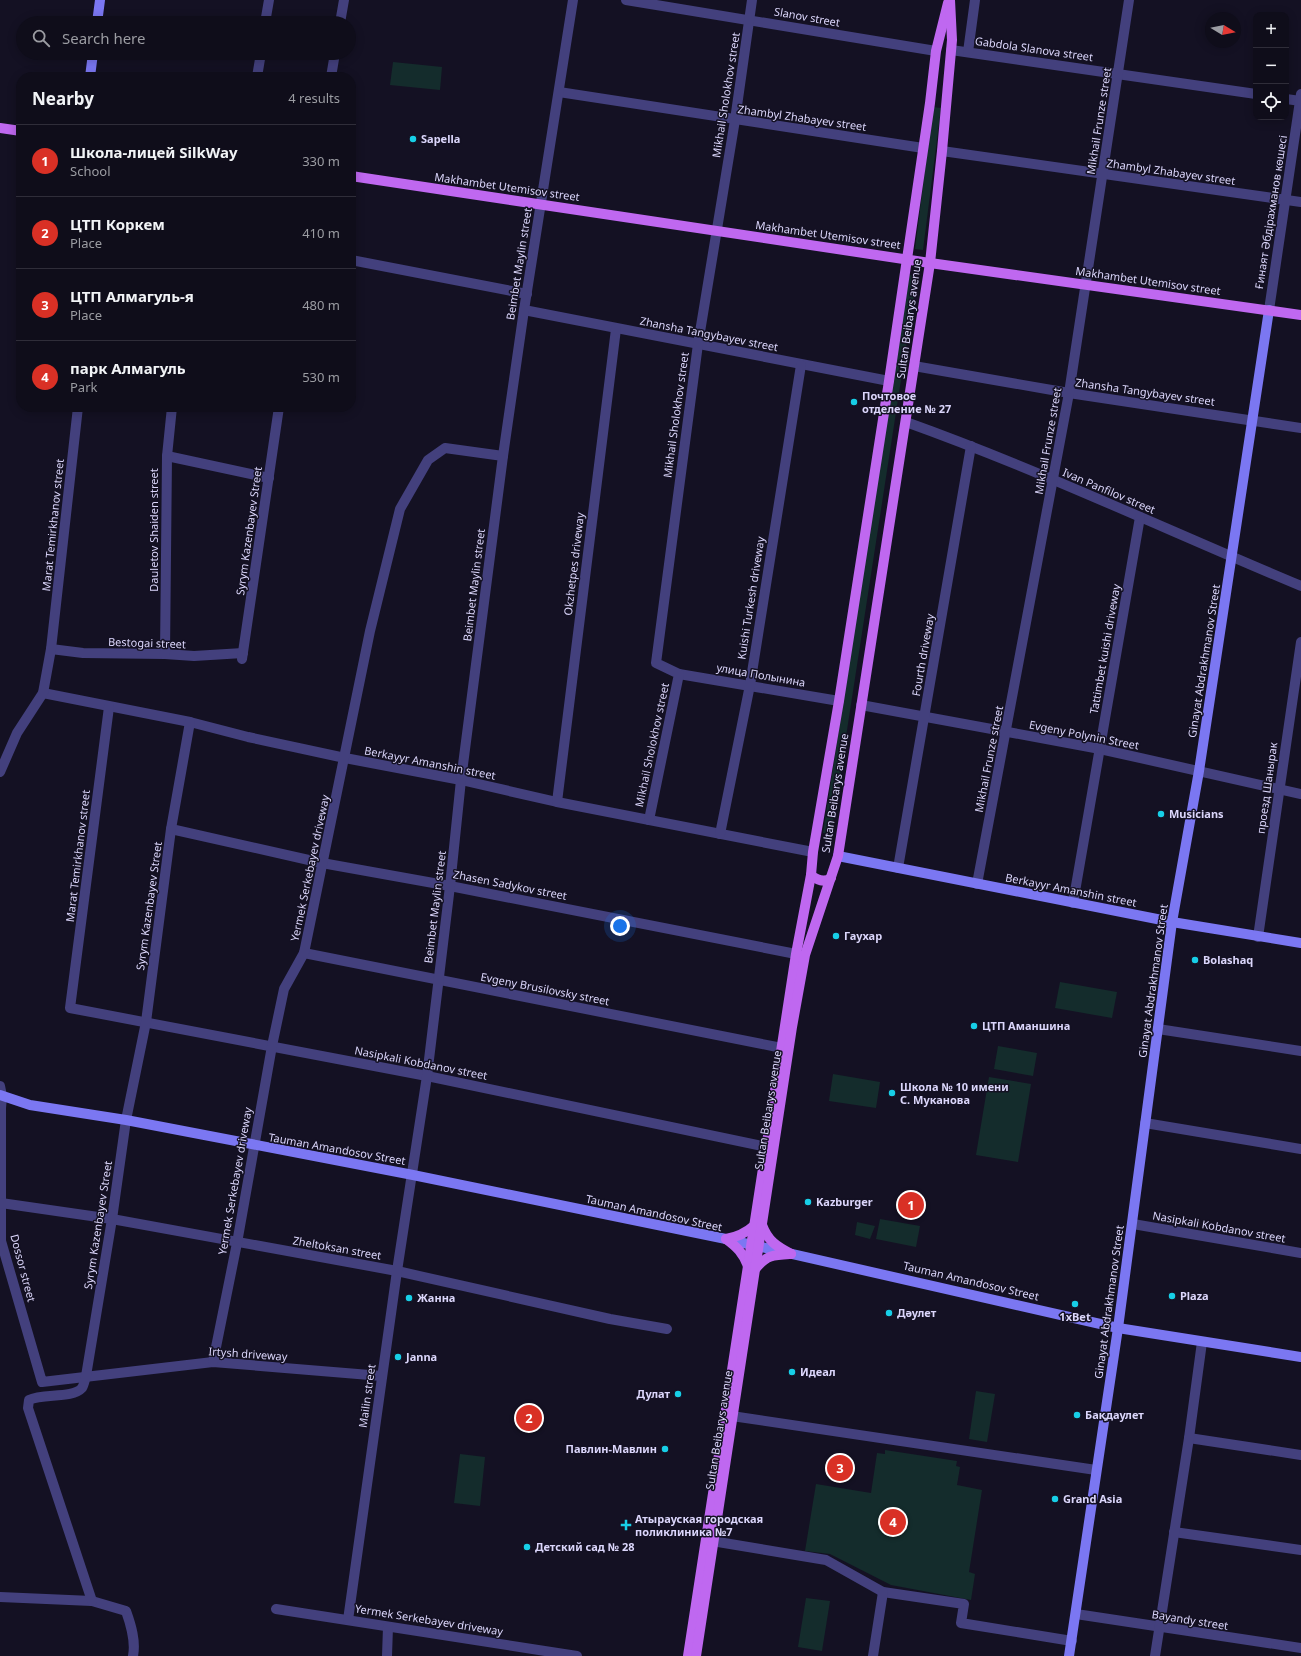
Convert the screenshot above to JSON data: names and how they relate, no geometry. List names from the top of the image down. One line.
{"streets":{"main road":["Makhambet Utemisov street","Sultan Beibarys avenue"],"street":["Slanov street","Gabdola Slanova street","Mikhail Sholokhov street","Zhambyl Zhabayev street","Mikhail Frunze street","Ғинаят Әбдірахманов көшесі","Beimbet Maylin street","Zhansha Tangybayev street","Ivan Panfilov street","Marat Temirkhanov street","Dauletov Shaiden street","Syrym Kazenbayev Street","Okzhetpes driveway","Kuishi Turkesh driveway","Bestogai street","Tattimbet kuishi driveway","Fourth driveway","Ginayat Abdrakhmanov Street","улица Полынина","Evgeny Polynin Street","Berkayyr Amanshin street","проезд Шанырак","Yermek Serkebayev driveway","Zhasen Sadykov street","Evgeny Brusilovsky street","Nasipkali Kobdanov street","Tauman Amandosov Street","Zheltoksan street","Dossor street","Irtysh driveway","Mailin street","Bayandy street"]},"crossings":[["Slanov street","Mikhail Sholokhov street"],["Slanov street","Sultan Beibarys avenue"],["Gabdola Slanova street","Mikhail Frunze street"],["Gabdola Slanova street","Sultan Beibarys avenue"],["Mikhail Sholokhov street","Zhambyl Zhabayev street"],["Mikhail Sholokhov street","Makhambet Utemisov street"],["Mikhail Sholokhov street","Zhansha Tangybayev street"],["Mikhail Sholokhov street","улица Полынина"],["Mikhail Sholokhov street","Berkayyr Amanshin street"],["Zhambyl Zhabayev street","Mikhail Frunze street"],["Zhambyl Zhabayev street","Ғинаят Әбдірахманов көшесі"],["Zhambyl Zhabayev street","Beimbet Maylin street"],["Zhambyl Zhabayev street","Sultan Beibarys avenue"],["Mikhail Frunze street","Makhambet Utemisov street"],["Mikhail Frunze street","Zhansha Tangybayev street"],["Mikhail Frunze street","Ivan Panfilov street"],["Mikhail Frunze street","Evgeny Polynin Street"],["Mikhail Frunze street","Berkayyr Amanshin street"],["Makhambet Utemisov street","Ғинаят Әбдірахманов көшесі"],["Makhambet Utemisov street","Beimbet Maylin street"],["Makhambet Utemisov street","Sultan Beibarys avenue"],["Makhambet Utemisov street","Ginayat Abdrakhmanov Street"],["Ғинаят Әбдірахманов көшесі","Ginayat Abdrakhmanov Street"],["Beimbet Maylin street","Zhansha Tangybayev street"],["Beimbet Maylin street","Berkayyr Amanshin street"],["Beimbet Maylin street","Yermek Serkebayev driveway"],["Beimbet Maylin street","Zhasen Sadykov street"],["Beimbet Maylin street","Evgeny Brusilovsky street"],["Beimbet Maylin street","Nasipkali Kobdanov street"],["Beimbet Maylin street","Tauman Amandosov Street"],["Beimbet Maylin street","Mailin street"],["Sultan Beibarys avenue","Zhansha Tangybayev street"],["Sultan Beibarys avenue","Ivan Panfilov street"],["Sultan Beibarys avenue","улица Полынина"],["Sultan Beibarys avenue","Evgeny Polynin Street"],["Sultan Beibarys avenue","Berkayyr Amanshin street"],["Sultan Beibarys avenue","Zhasen Sadykov street"],["Sultan Beibarys avenue","Evgeny Brusilovsky street"],["Sultan Beibarys avenue","Nasipkali Kobdanov street"],["Sultan Beibarys avenue","Tauman Amandosov Street"],["Zhansha Tangybayev street","Okzhetpes driveway"],["Zhansha Tangybayev street","Kuishi Turkesh driveway"],["Zhansha Tangybayev street","Ginayat Abdrakhmanov Street"],["Ivan Panfilov street","Tattimbet kuishi driveway"],["Ivan Panfilov street","Fourth driveway"],["Ivan Panfilov street","Ginayat Abdrakhmanov Street"],["Marat Temirkhanov street","Bestogai street"],["Marat Temirkhanov street","Berkayyr Amanshin street"],["Marat Temirkhanov street","Nasipkali Kobdanov street"],["Dauletov Shaiden street","Bestogai street"],["Syrym Kazenbayev Street","Bestogai street"],["Syrym Kazenbayev Street","Berkayyr Amanshin street"],["Syrym Kazenbayev Street","Zhasen Sadykov street"],["Syrym Kazenbayev Street","Nasipkali Kobdanov street"],["Syrym Kazenbayev Street","Tauman Amandosov Street"],["Syrym Kazenbayev Street","Zheltoksan street"],["Syrym Kazenbayev Street","Irtysh driveway"],["Okzhetpes driveway","Berkayyr Amanshin street"],["Kuishi Turkesh driveway","улица Полынина"],["Kuishi Turkesh driveway","Berkayyr Amanshin street"],["Tattimbet kuishi driveway","Evgeny Polynin Street"],["Tattimbet kuishi driveway","Berkayyr Amanshin street"],["Fourth driveway","Evgeny Polynin Street"],["Fourth driveway","Berkayyr Amanshin street"],["Ginayat Abdrakhmanov Street","Evgeny Polynin Street"],["Ginayat Abdrakhmanov Street","Berkayyr Amanshin street"],["Ginayat Abdrakhmanov Street","Nasipkali Kobdanov street"],["Ginayat Abdrakhmanov Street","Tauman Amandosov Street"],["Ginayat Abdrakhmanov Street","Bayandy street"],["Evgeny Polynin Street","проезд Шанырак"],["Berkayyr Amanshin street","проезд Шанырак"],["Berkayyr Amanshin street","Yermek Serkebayev driveway"],["Yermek Serkebayev driveway","Zhasen Sadykov street"],["Yermek Serkebayev driveway","Evgeny Brusilovsky street"],["Yermek Serkebayev driveway","Nasipkali Kobdanov street"],["Yermek Serkebayev driveway","Tauman Amandosov Street"],["Yermek Serkebayev driveway","Zheltoksan street"],["Yermek Serkebayev driveway","Irtysh driveway"],["Yermek Serkebayev driveway","Mailin street"],["Tauman Amandosov Street","Dossor street"],["Tauman Amandosov Street","Mailin street"],["Zheltoksan street","Dossor street"],["Zheltoksan street","Mailin street"],["Dossor street","Irtysh driveway"],["Irtysh driveway","Mailin street"]],"places":{"other":["Sapella","Почтовое отделение № 27","Musicians","Гаухар","Bolashaq","ЦТП Аманшина","Школа № 10 имени С. Муканова","Kazburger","Plaza","Жанна","1xBet","Дәулет","Janna","Идеал","Дулат","Бақдаулет","Павлин-Мавлин","Grand Asia","Детский сад № 28"],"health":["Атырауская городская поликлиника №7"]},"north":"right","page":{"map_buttons":["+","−"],"search":"Search here","heading":["Nearby","4 results"],"list":[{"mark":"1","name":"Школа-лицей SilkWay","note":"School","value":"330 m"},{"mark":"2","name":"ЦТП Коркем","note":"Place","value":"410 m"},{"mark":"3","name":"ЦТП Алмагуль-я","note":"Place","value":"480 m"},{"mark":"4","name":"парк Алмагуль","note":"Park","value":"530 m"}],"pins":["1","2","3","4"]}}
